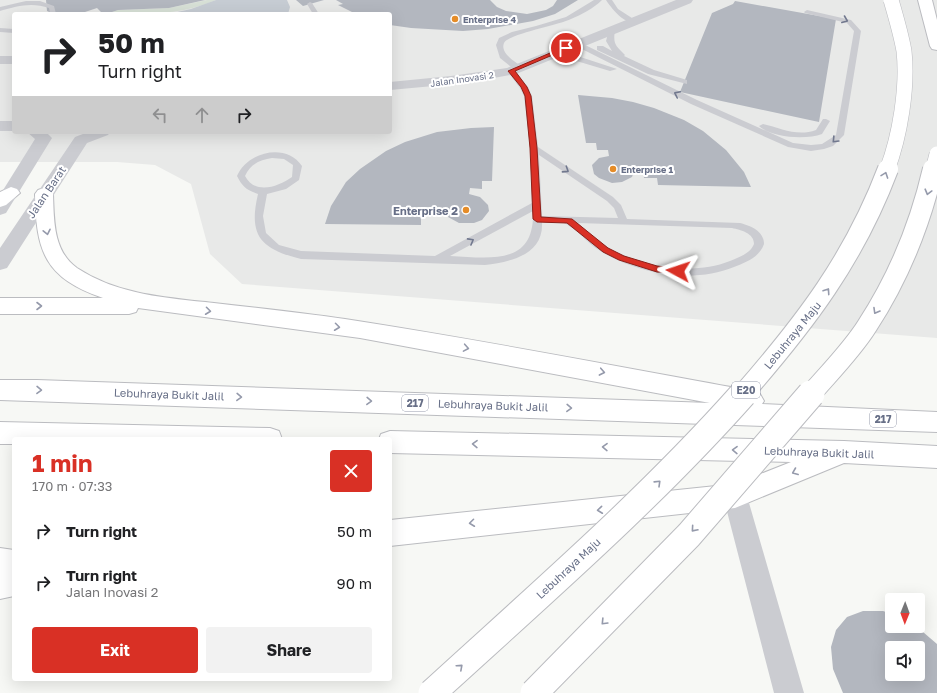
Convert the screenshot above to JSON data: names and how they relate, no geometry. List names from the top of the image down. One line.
{"streets":{"highway":["Lebuhraya Maju","E20","Lebuhraya Bukit Jalil","217"],"street":["Jalan Inovasi 2","Jalan Barat"]},"places":["Enterprise 4","Enterprise 1","Enterprise 2"],"north":"bottom","page":{"turn":["50 m","Turn right"],"heading":["1 min","170 m · 07:33"],"list":[{"name":"Turn right","value":"50 m"},{"name":"Turn right","note":"Jalan Inovasi 2","value":"90 m"}],"buttons":["Exit","Share"]}}
